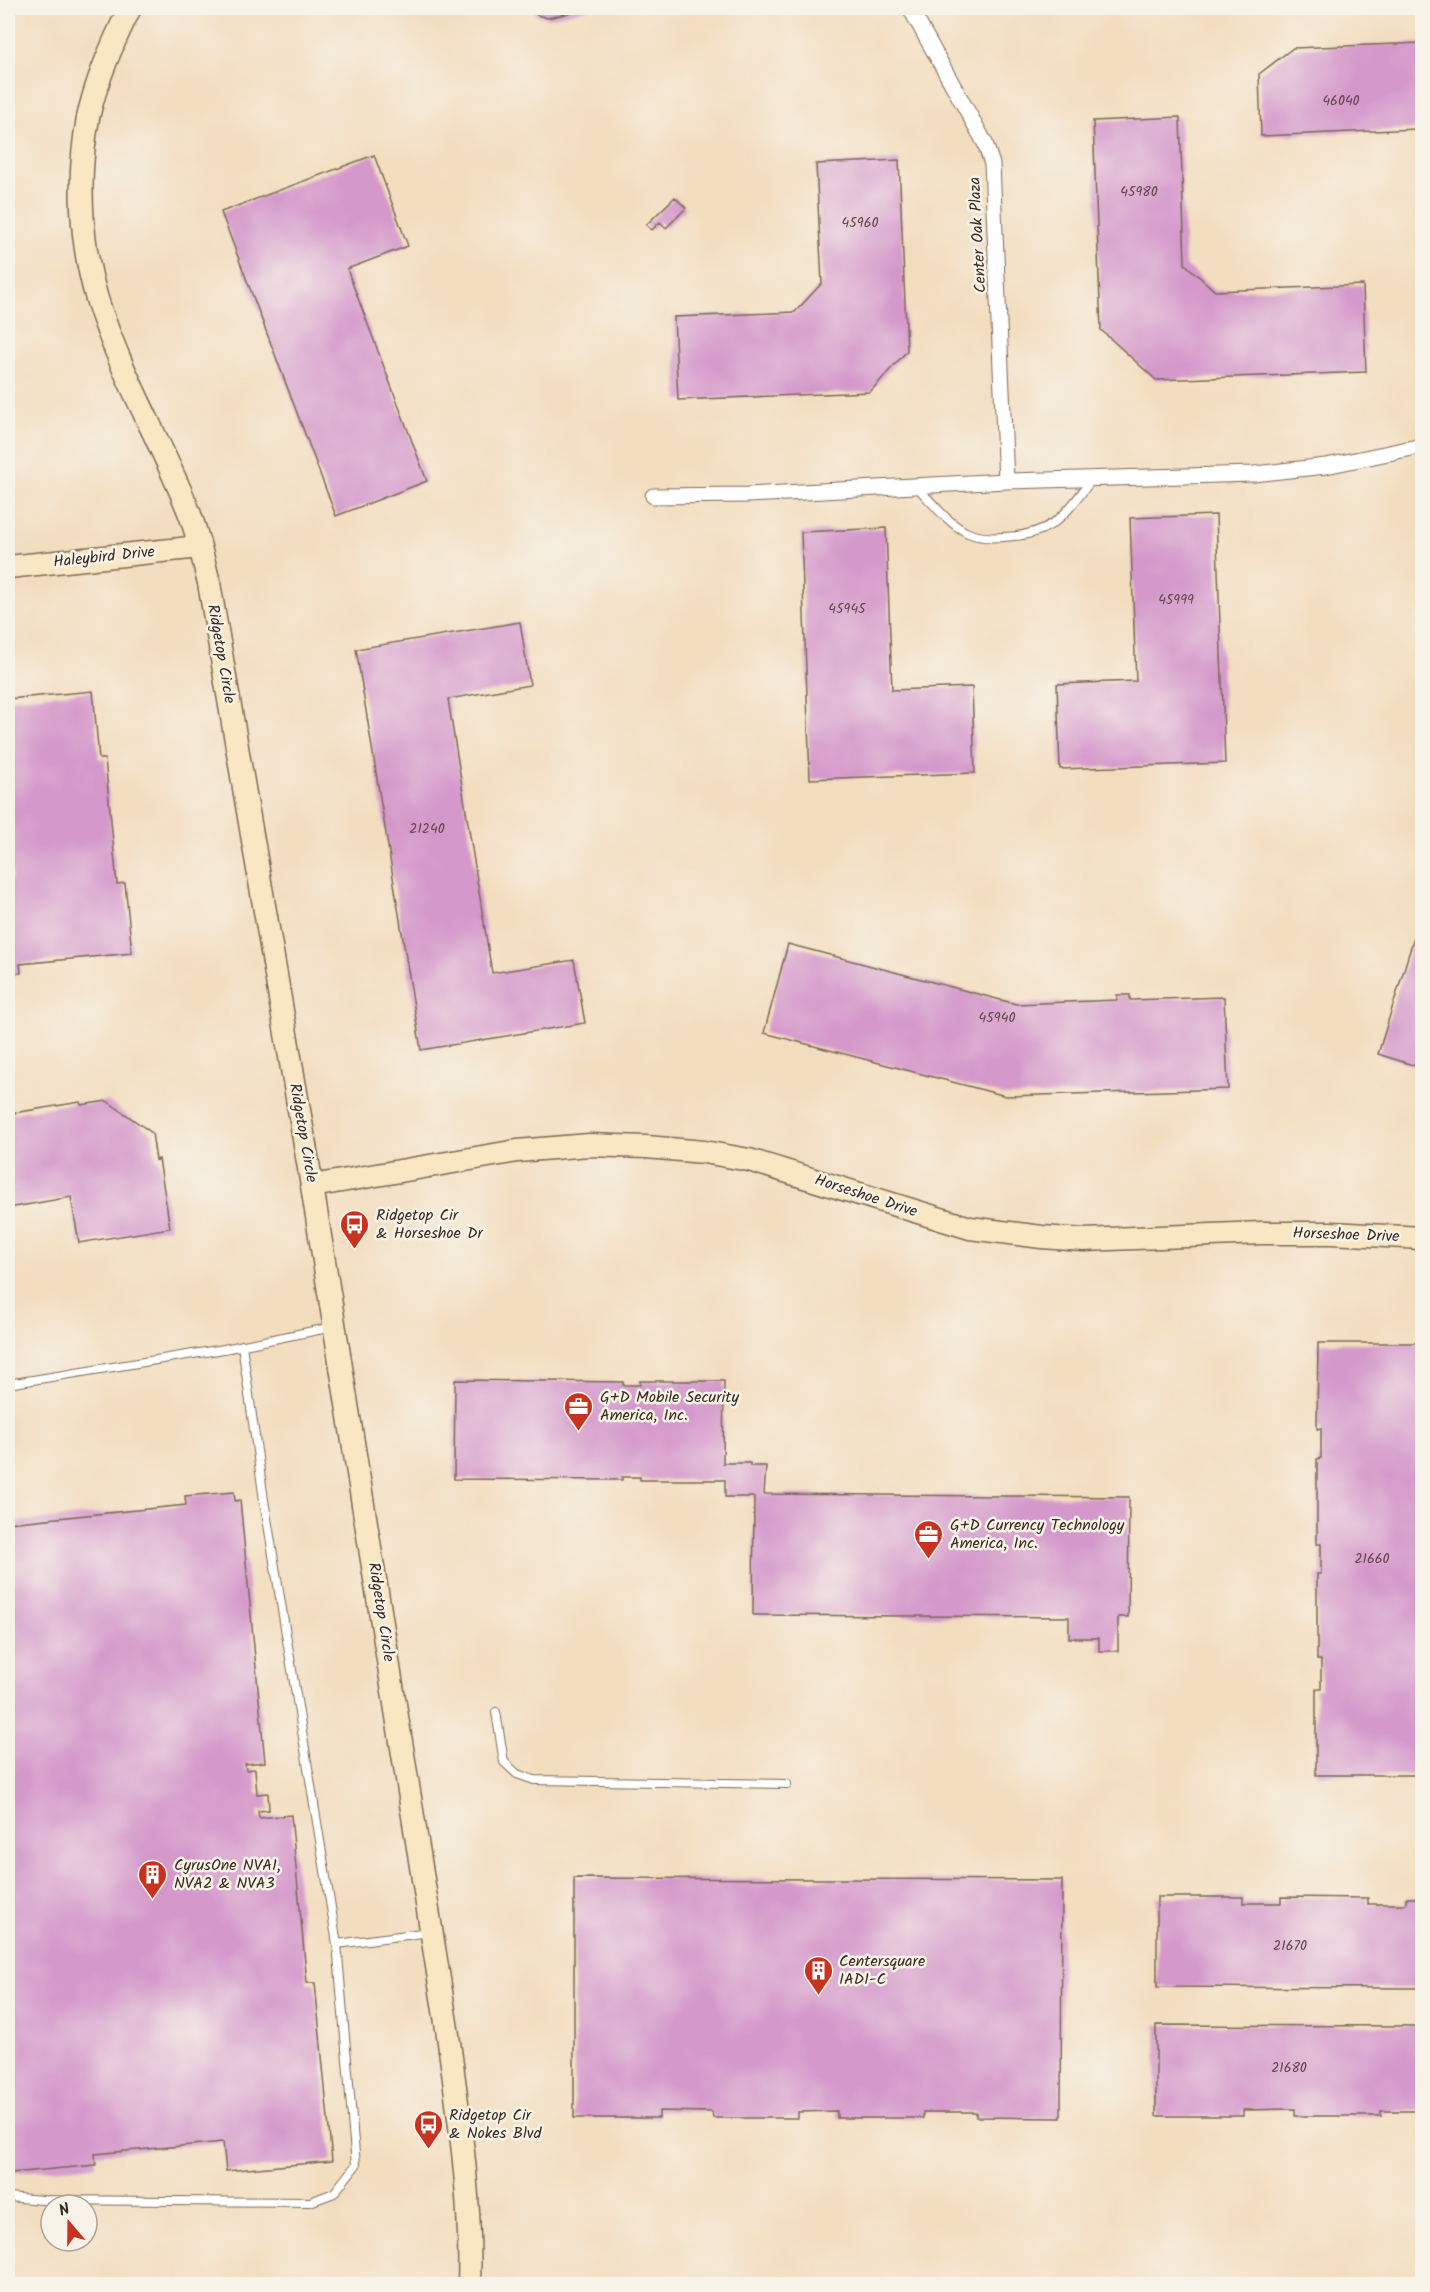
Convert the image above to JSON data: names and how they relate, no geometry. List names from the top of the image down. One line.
{"streets":{"street":["Center Oak Plaza","Haleybird Drive","Ridgetop Circle","Horseshoe Drive"]},"crossings":[["Haleybird Drive","Ridgetop Circle"],["Ridgetop Circle","Horseshoe Drive"]],"places":{"bus stop":["Ridgetop Cir & Horseshoe Dr","Ridgetop Cir & Nokes Blvd"],"office":["G+D Mobile Security America, Inc.","G+D Currency Technology America, Inc."],"building":["CyrusOne NVA1, NVA2 & NVA3","Centersquare IAD1-C"]},"house_numbers":["46040","45980","45960","45999","45945","21240","45940","21660","21670","21680"],"north":"top"}
